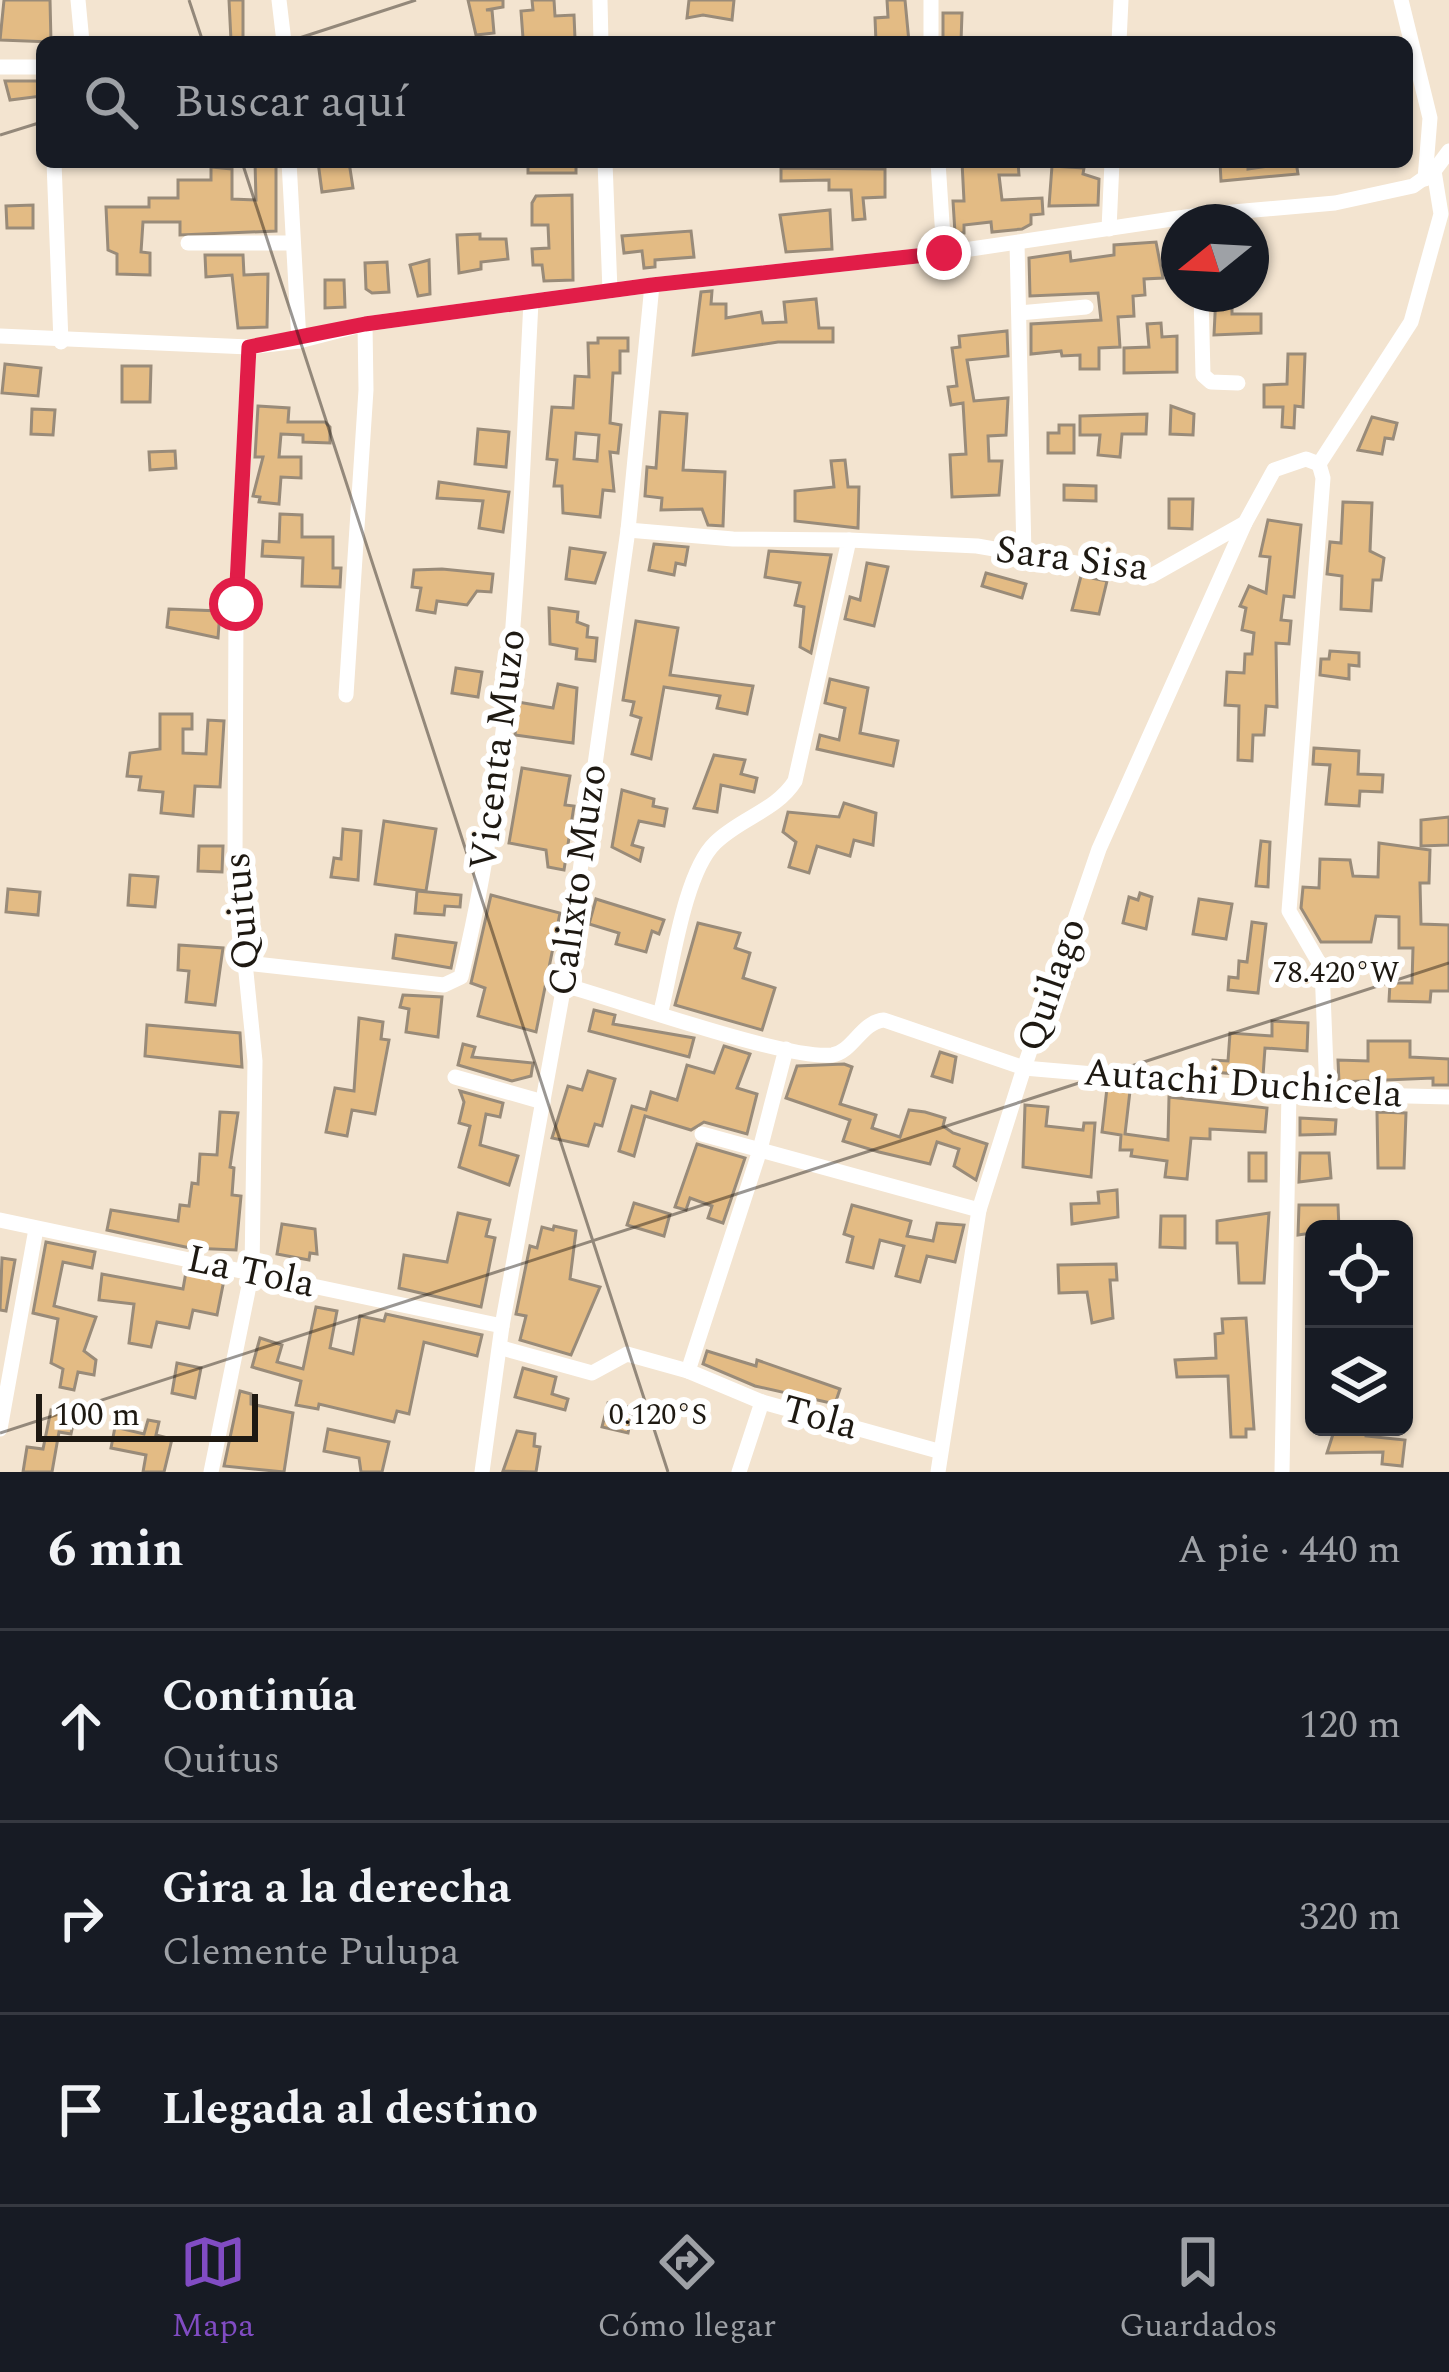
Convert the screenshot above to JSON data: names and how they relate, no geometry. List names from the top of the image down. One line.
{"streets":{"street":["Sara Sisa","Vicenta Muzo","Calixto Muzo","Quitus","Quilago","Autachi Duchicela","La Tola","Tola"]},"crossings":[["Sara Sisa","Calixto Muzo"],["Sara Sisa","Quilago"],["Vicenta Muzo","Quitus"],["Calixto Muzo","Autachi Duchicela"],["Calixto Muzo","La Tola"],["Calixto Muzo","Tola"],["Quitus","La Tola"],["Quilago","Autachi Duchicela"],["Quilago","Tola"]],"scale_bar":"100 m","north":"left","page":{"search":"Buscar aquí","scale":"100 m","heading":["6 min","A pie · 440 m"],"list":[["Continúa","Quitus","120 m"],["Gira a la derecha","Clemente Pulupa","320 m"],"Llegada al destino"],"nav":["Mapa","Cómo llegar","Guardados"]},"coordinates":["78.420°W","0.120°S"]}
